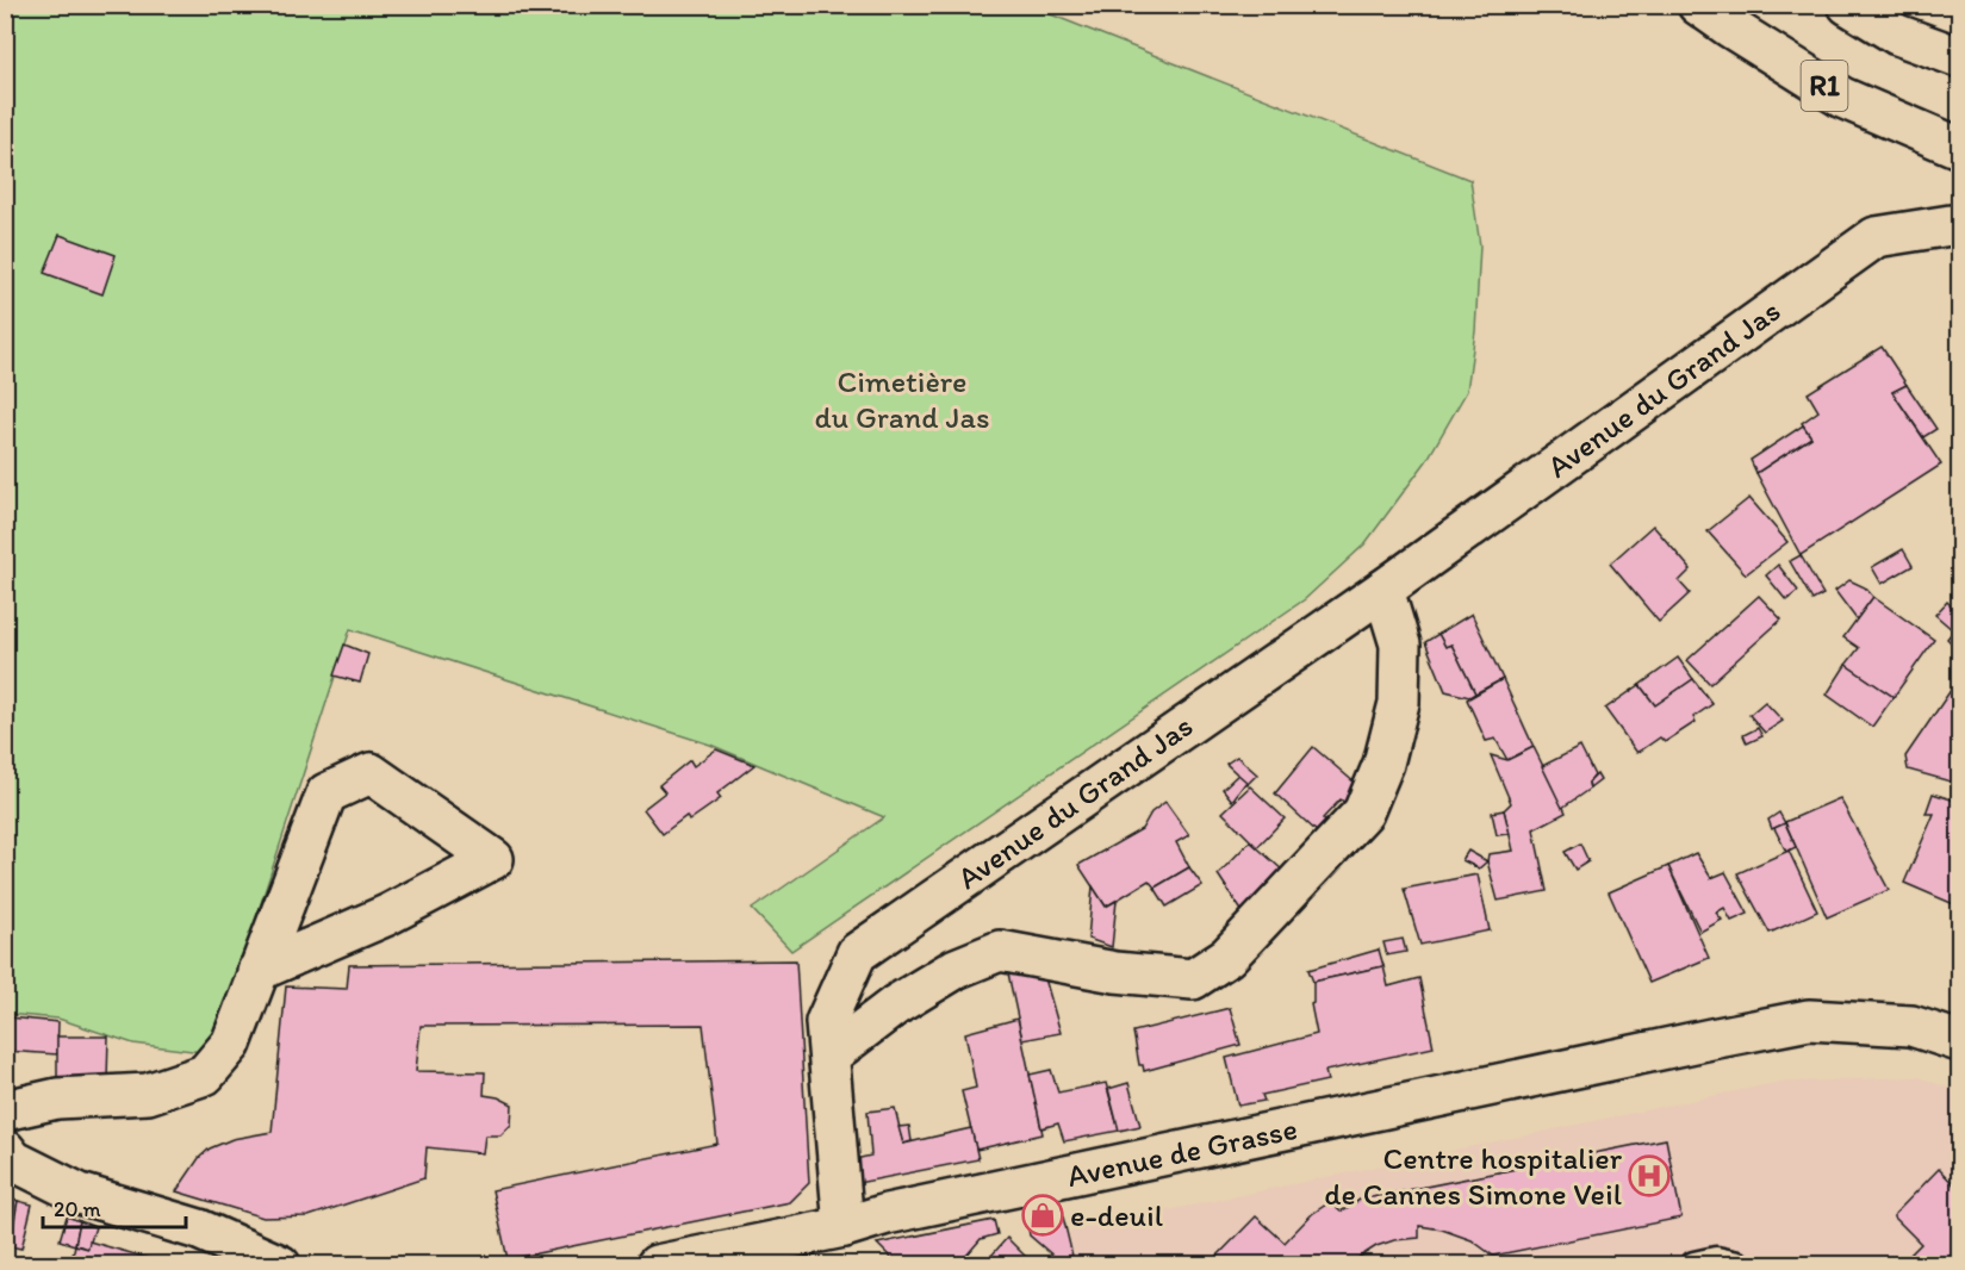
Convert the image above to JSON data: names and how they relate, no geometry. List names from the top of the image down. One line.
{"streets":{"main road":["R1","Avenue du Grand Jas","Avenue de Grasse"]},"crossings":[["Avenue du Grand Jas","Avenue de Grasse"]],"parks":["Cimetière du Grand Jas"],"places":{"hospital":["Centre hospitalier de Cannes Simone Veil"],"shop":["e-deuil"]},"scale_bar":"20 m"}
